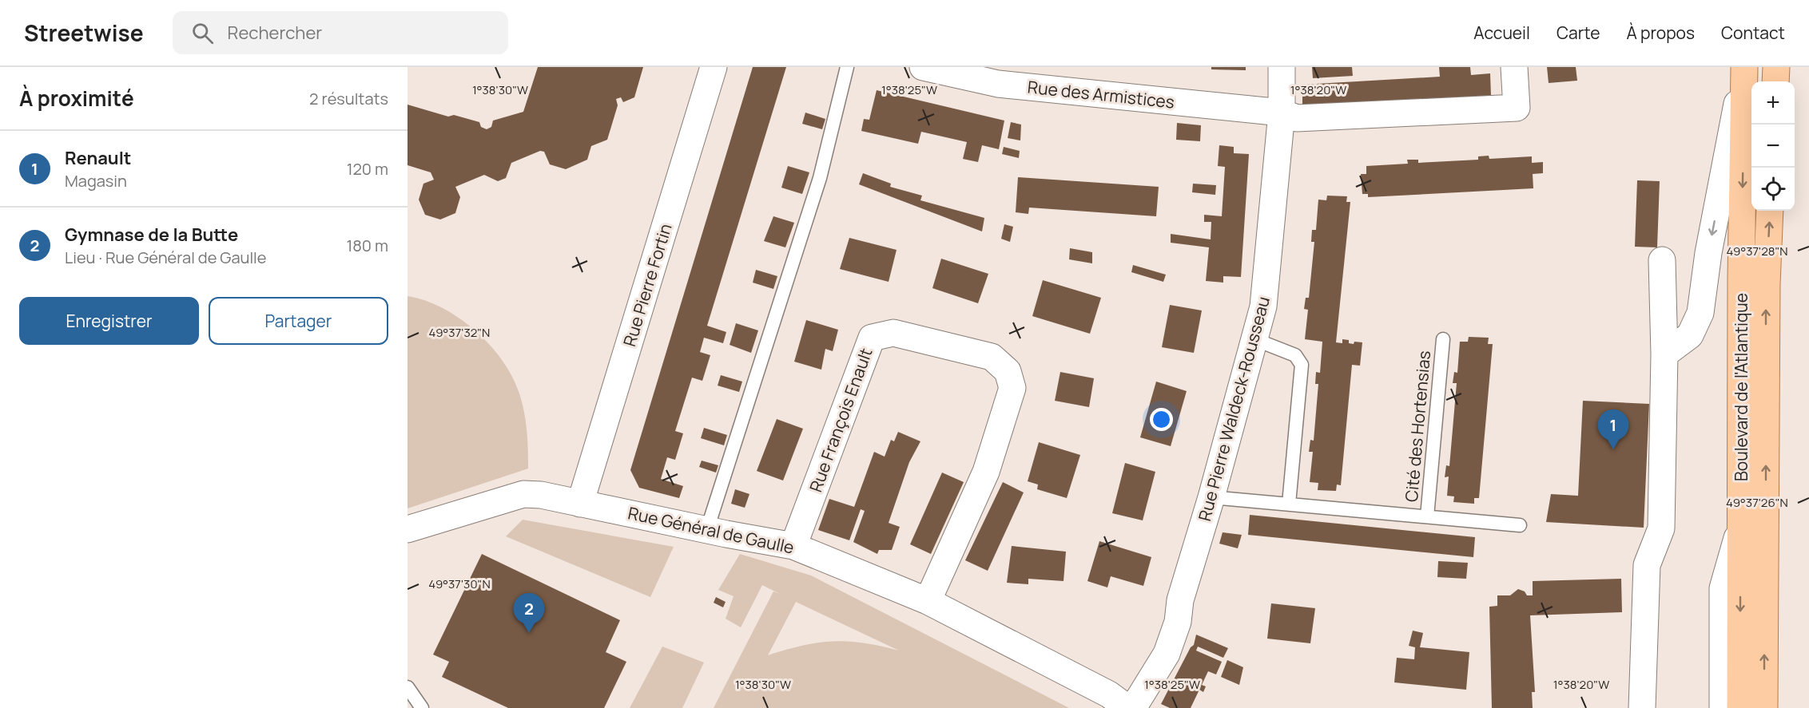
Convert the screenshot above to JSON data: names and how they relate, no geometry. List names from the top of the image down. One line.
{"streets":{"main road":["Boulevard de l'Atlantique"],"street":["Rue des Armistices","Rue Pierre Fortin","Rue Pierre Waldeck-Rousseau","Rue François Enault","Rue Général de Gaulle"],"lane":["Cité des Hortensias"]},"crossings":[["Rue des Armistices","Rue Pierre Waldeck-Rousseau"],["Rue Pierre Fortin","Rue Général de Gaulle"],["Rue Pierre Waldeck-Rousseau","Cité des Hortensias"],["Rue François Enault","Rue Général de Gaulle"]],"page":{"header":"Streetwise","search":"Rechercher","nav":["Accueil","Carte","À propos","Contact"],"heading":["À proximité","2 résultats"],"map_buttons":["+","−"],"list":[{"mark":"1","name":"Renault","note":"Magasin","value":"120 m"},{"mark":"2","name":"Gymnase de la Butte","note":"Lieu · Rue Général de Gaulle","value":"180 m"}],"buttons":["Enregistrer","Partager"],"pins":["1","2"]},"coordinates":["1°38'30\"W","1°38'25\"W","1°38'20\"W","49°37'28\"N","49°37'32\"N","49°37'26\"N","49°37'30\"N"]}
